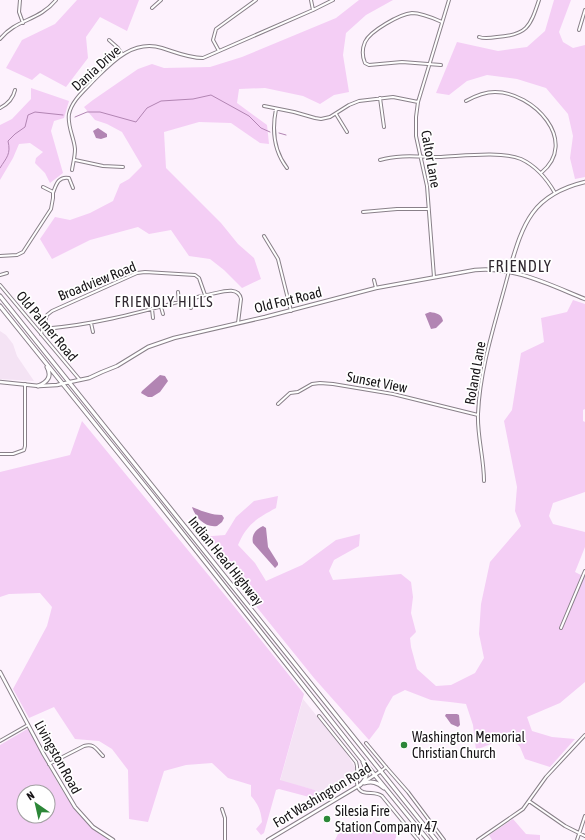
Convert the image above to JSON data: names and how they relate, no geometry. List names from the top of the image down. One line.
{"streets":{"highway":["Indian Head Highway"],"main road":["Old Fort Road","Livingston Road","Fort Washington Road"],"street":["Dania Drive","Caltor Lane","Broadview Road","Old Palmer Road","Roland Lane","Sunset View"]},"crossings":[["Caltor Lane","Old Fort Road"],["Broadview Road","Old Palmer Road"],["Old Fort Road","Old Palmer Road"],["Old Fort Road","Roland Lane"],["Old Fort Road","Indian Head Highway"],["Roland Lane","Sunset View"],["Indian Head Highway","Fort Washington Road"]],"districts":["FRIENDLY","FRIENDLY HILLS"],"places":["Washington Memorial Christian Church","Silesia Fire Station Company 47"],"north":"top left"}
